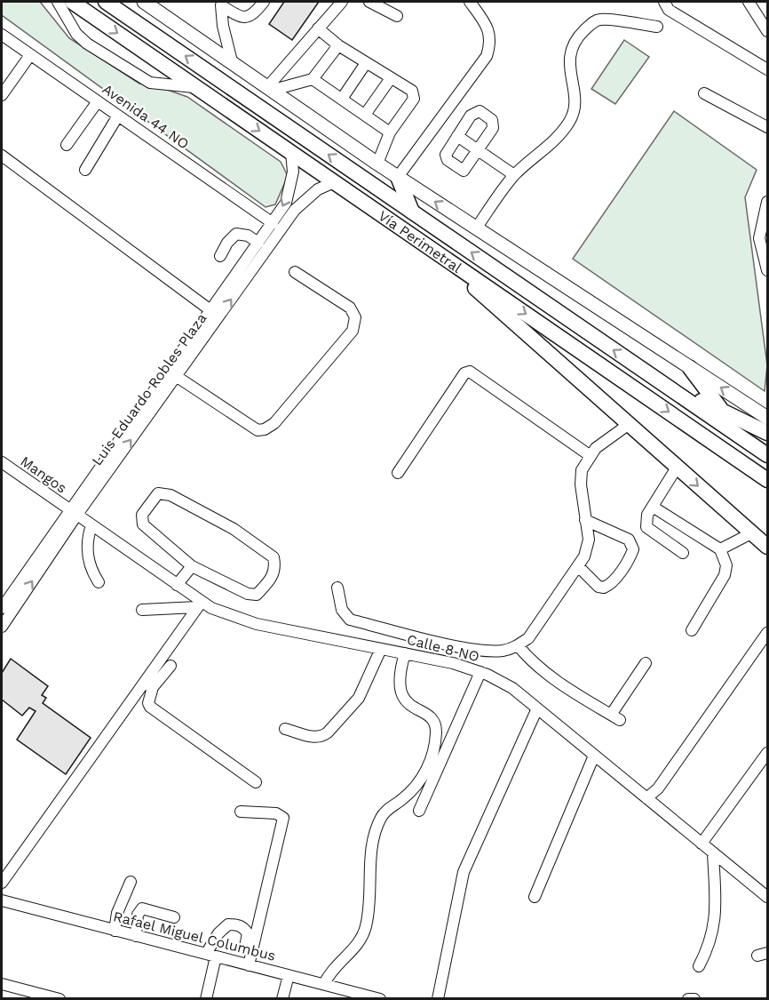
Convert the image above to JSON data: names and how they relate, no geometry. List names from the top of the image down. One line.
{"streets":{"highway":["Vía Perimetral"],"street":["Avenida 44 NO","Luis Eduardo Robles Plaza","Mangos","Calle 8 NO","Rafael Miguel Columbus"]},"crossings":[["Avenida 44 NO","Luis Eduardo Robles Plaza"],["Vía Perimetral","Luis Eduardo Robles Plaza"],["Luis Eduardo Robles Plaza","Mangos"],["Luis Eduardo Robles Plaza","Calle 8 NO"],["Mangos","Calle 8 NO"]]}
